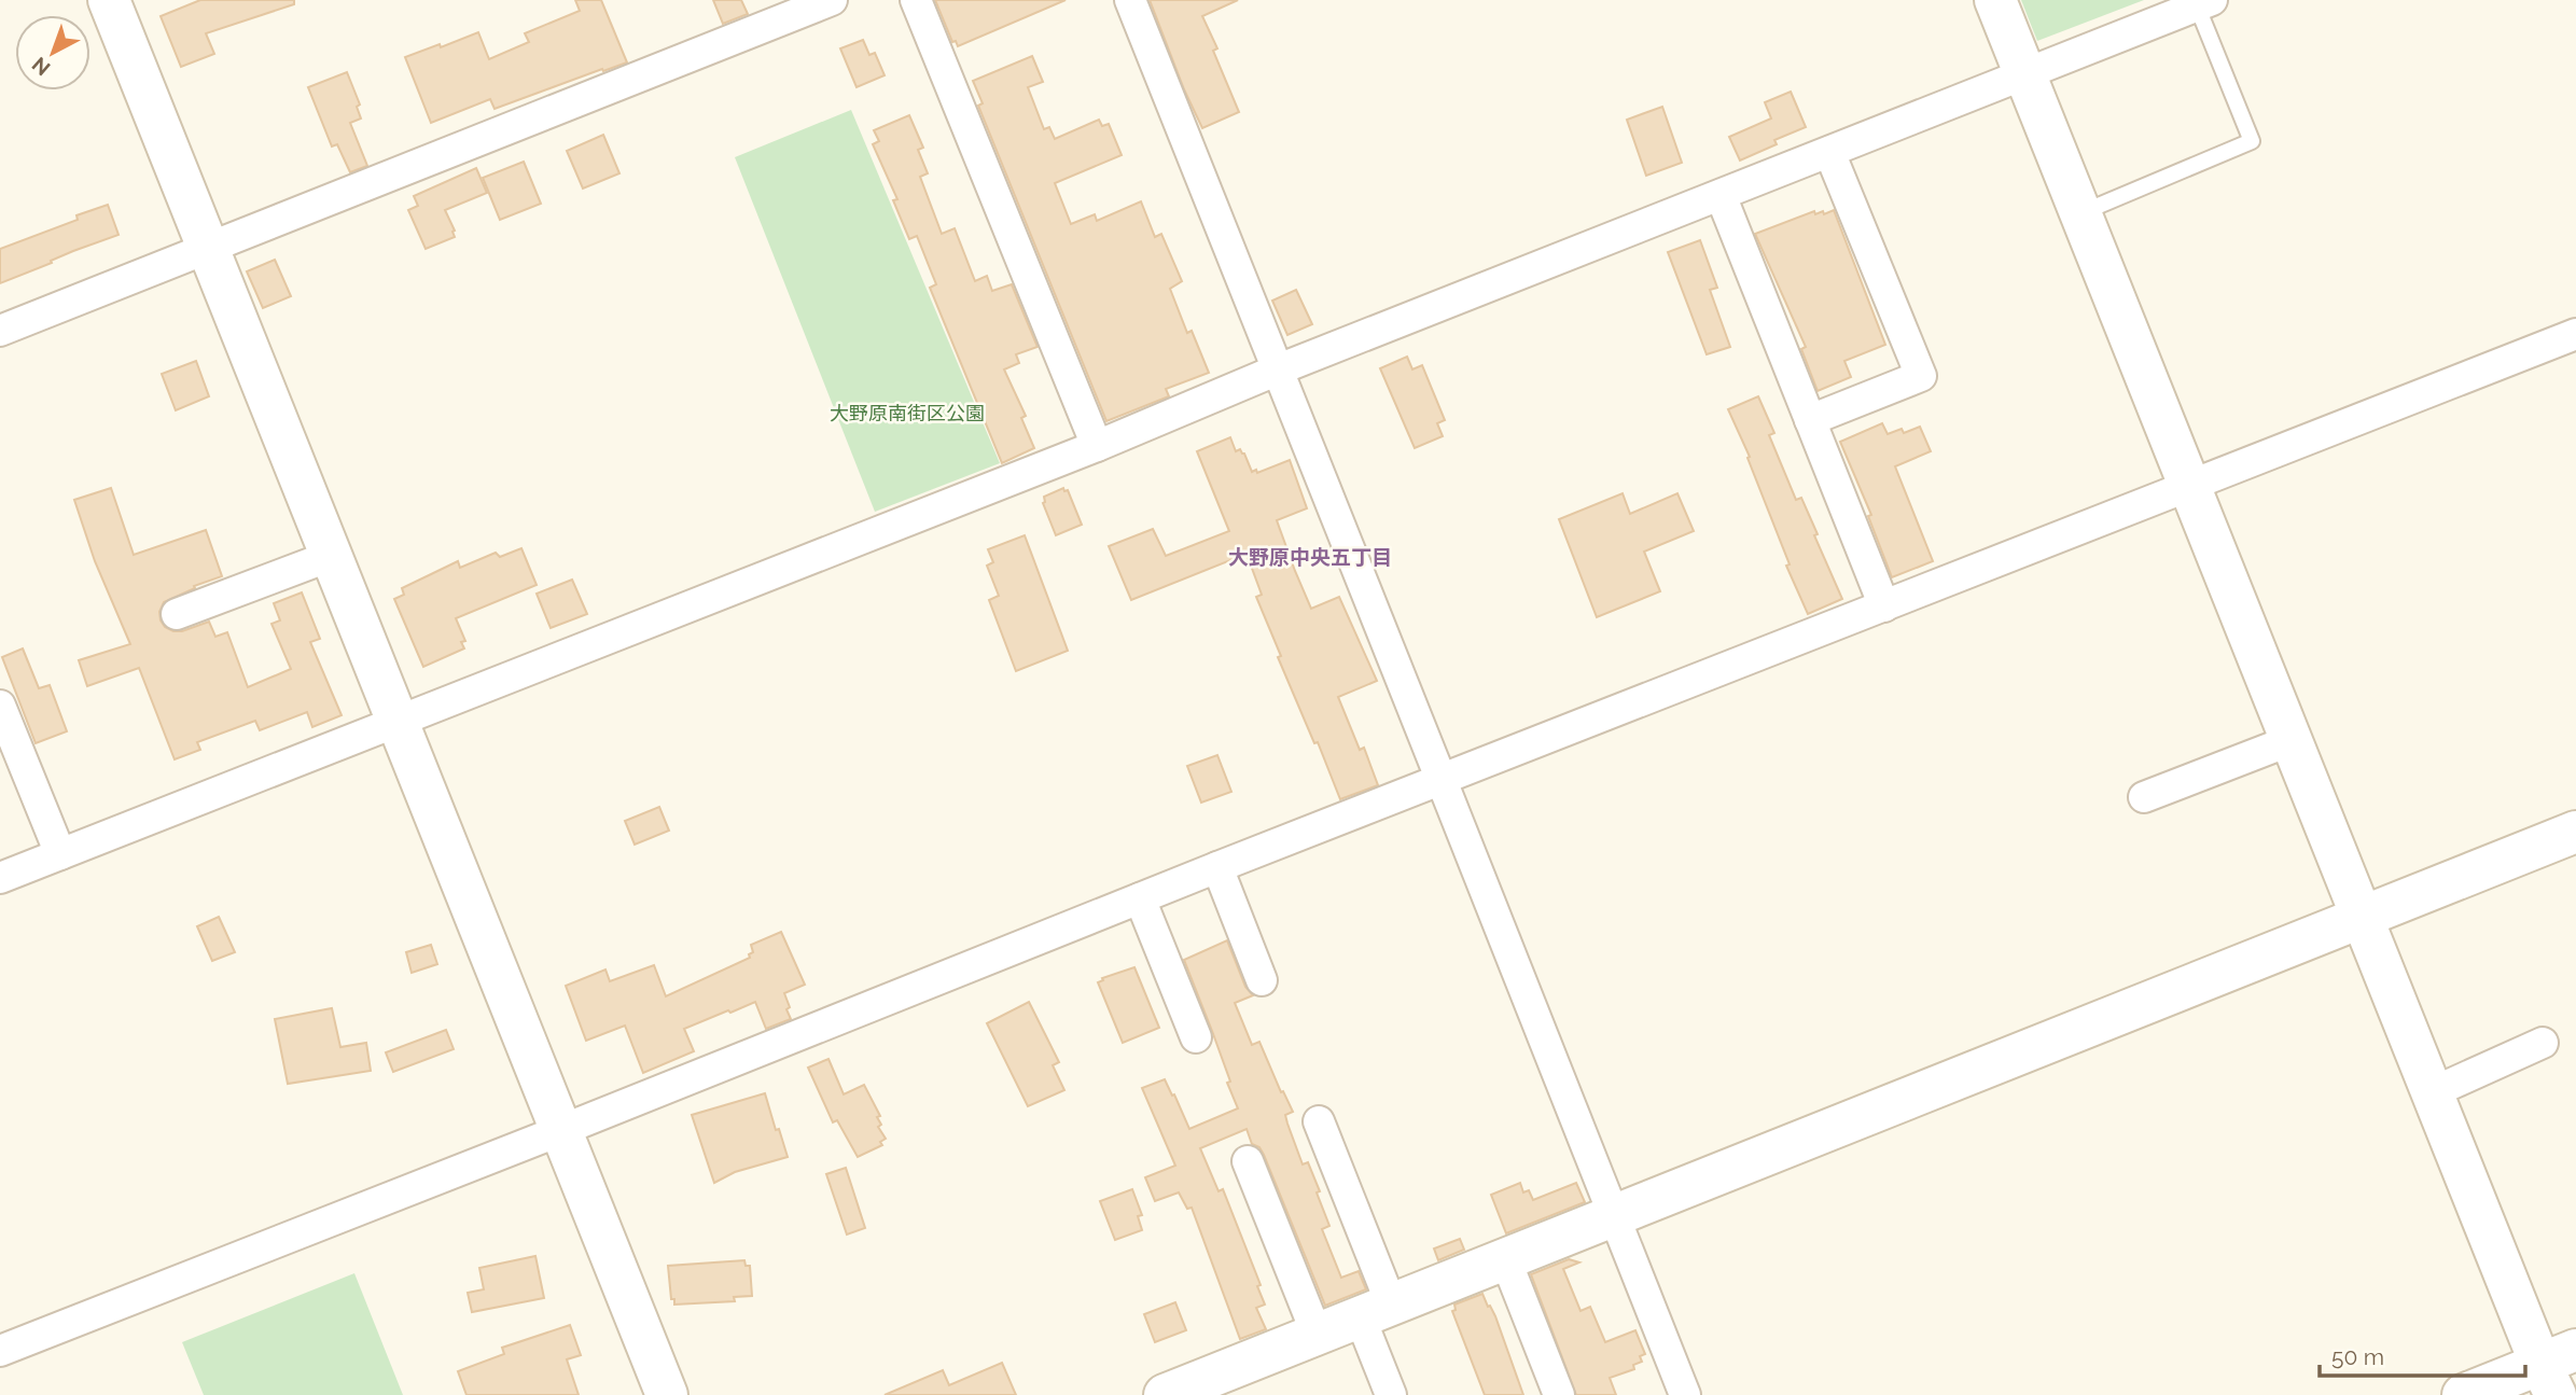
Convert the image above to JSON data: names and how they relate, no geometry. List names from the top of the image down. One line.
{"districts":["大野原中央五丁目"],"parks":["大野原南街区公園"],"scale_bar":"50 m","north":"bottom left"}
